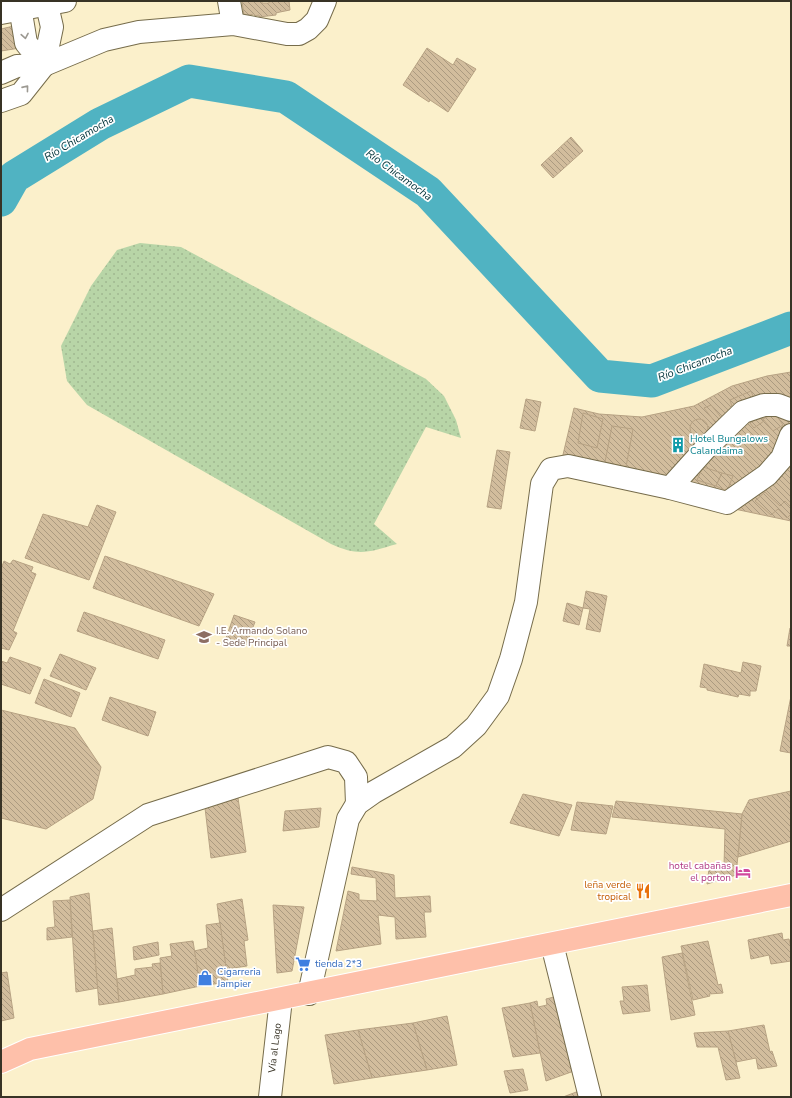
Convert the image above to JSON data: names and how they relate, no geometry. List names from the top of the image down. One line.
{"streets":{"street":["Vía al Lago"]},"water":["Río Chicamocha"],"places":{"building":["Hotel Bungalows Calandaima"],"school or university":["I.E. Armando Solano - Sede Principal"],"hotel":["hotel cabañas el porton"],"restaurant":["leña verde tropical"],"supermarket":["tienda 2*3"],"shop":["Cigarreria Jampier"]}}
